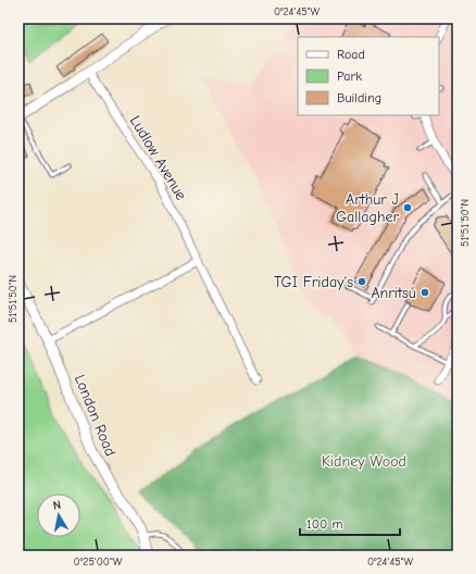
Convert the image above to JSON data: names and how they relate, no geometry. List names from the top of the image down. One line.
{"streets":{"street":["Ludlow Avenue","London Road"]},"parks":["Kidney Wood"],"places":["Arthur J Gallagher","TGI Friday's","Anritsu"],"legend":["Road","Park","Building"],"scale_bar":"100 m","north":"top","coordinates":["0°24'45\"W","51°51'50\"N","0°25'00\"W"]}
